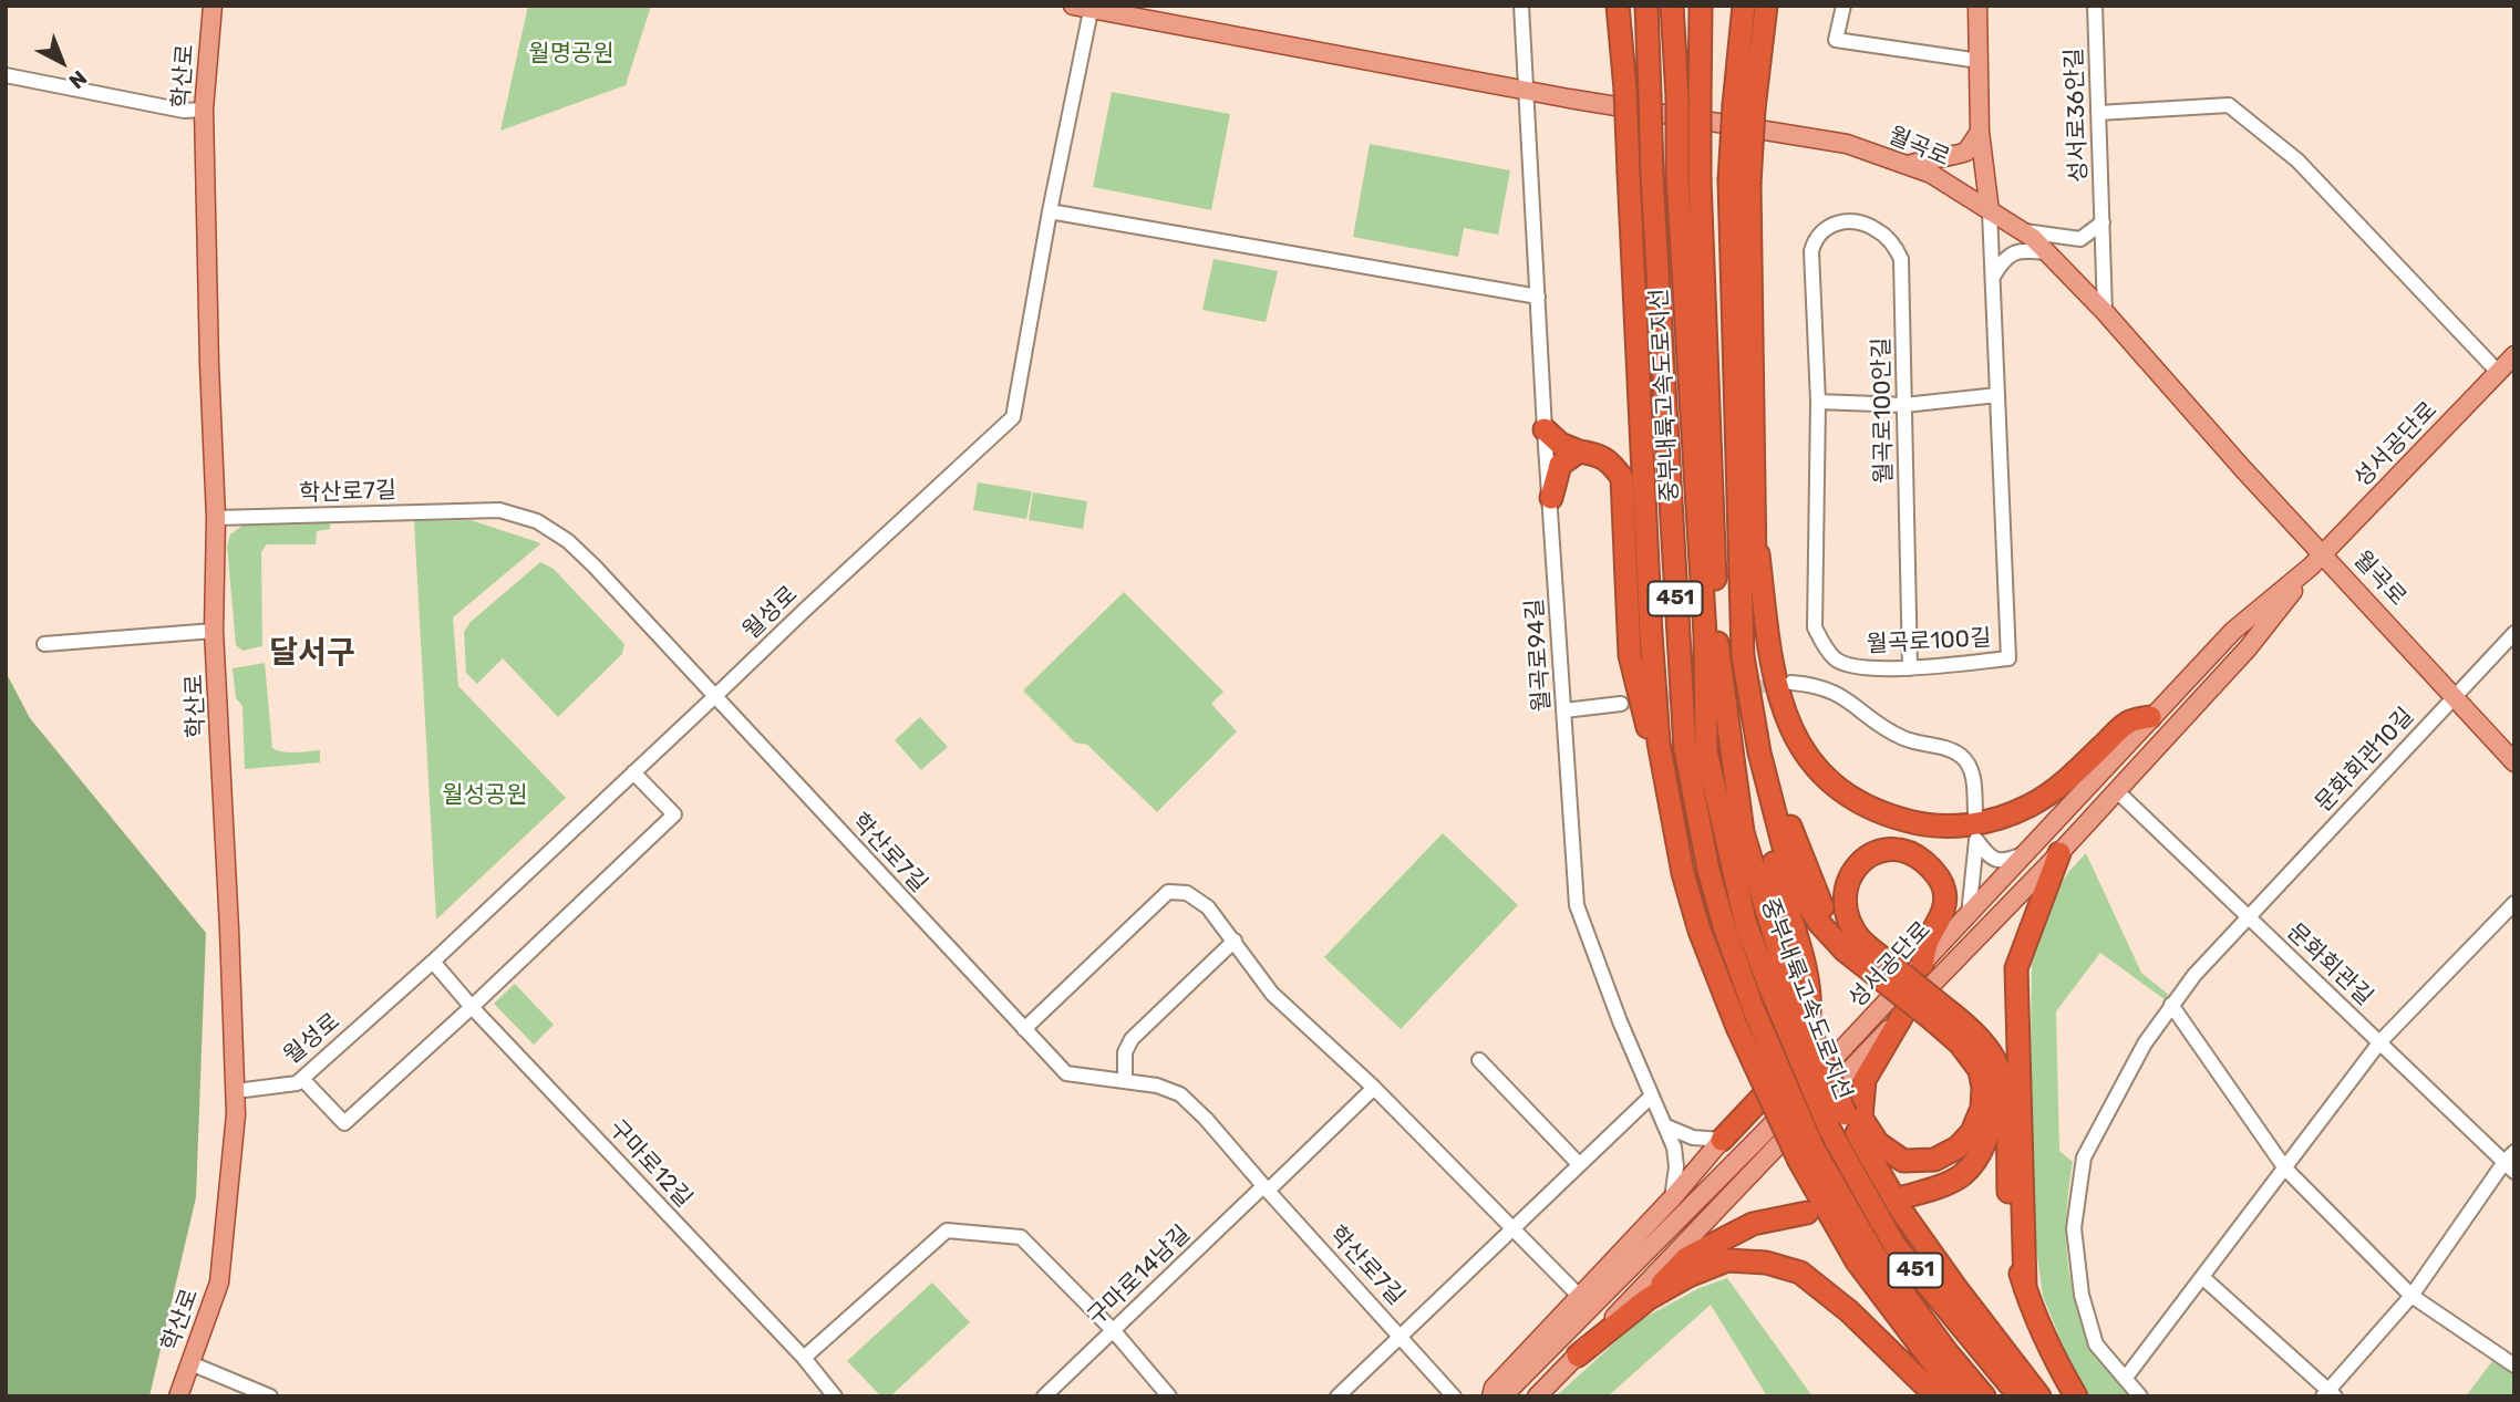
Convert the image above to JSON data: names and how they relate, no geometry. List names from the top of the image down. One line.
{"streets":{"highway":["중부내륙고속도로지선","451"],"main road":["학산로","월곡로","성서공단로"],"street":["성서로36안길","월곡로100안길","학산로7길","월성로","월곡로100길","월곡로94길","문화회관10길","문화회관길","구마로12길","구마로14남길"]},"crossings":[["학산로","학산로7길"],["학산로","월성로"],["성서로36안길","월곡로"],["월곡로","성서공단로"],["월곡로","월성로"],["월곡로","월곡로100길"],["월곡로","월곡로94길"],["월곡로","문화회관10길"],["월곡로100안길","월곡로100길"],["성서공단로","문화회관길"],["학산로7길","월성로"],["학산로7길","구마로14남길"],["월성로","구마로12길"],["문화회관10길","문화회관길"]],"districts":["달서구"],"parks":["월명공원","월성공원"],"north":"bottom right"}
